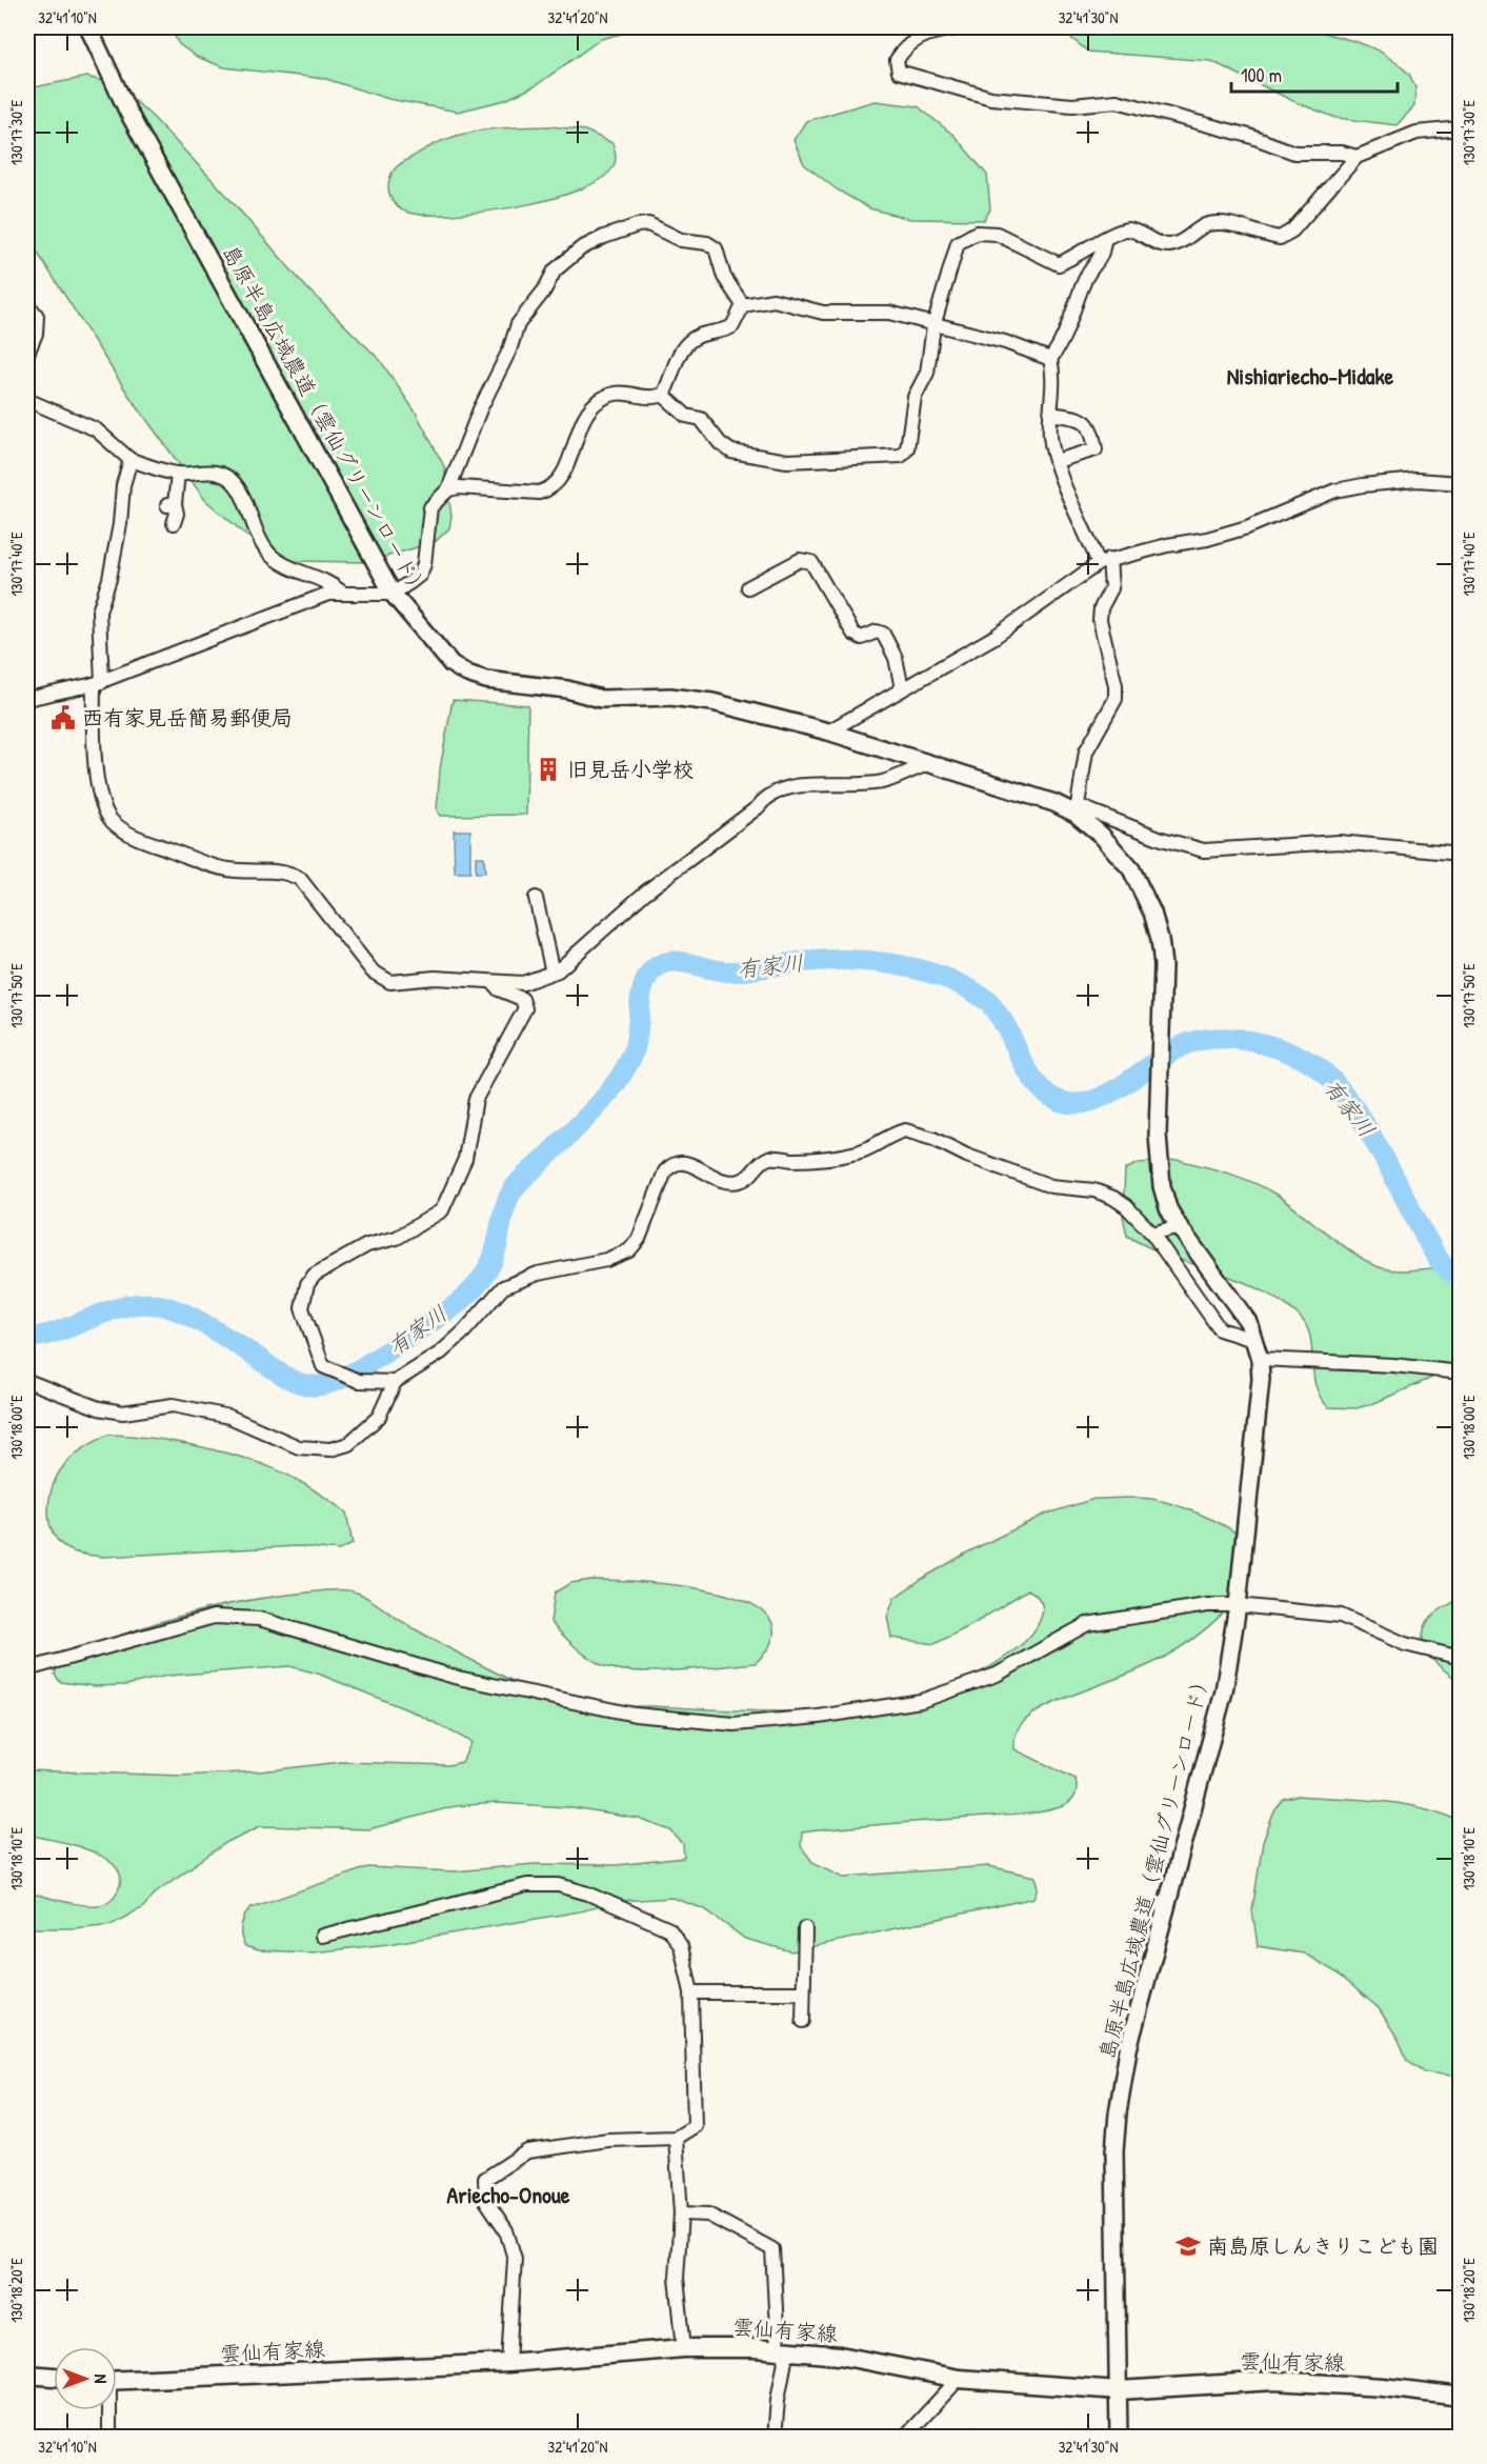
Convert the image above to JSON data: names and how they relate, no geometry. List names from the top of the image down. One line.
{"streets":{"main road":["雲仙有家線"],"street":["島原半島広域農道（雲仙グリーンロード）"]},"crossings":[["島原半島広域農道（雲仙グリーンロード）","雲仙有家線"]],"districts":["Nishiariecho-Midake","Ariecho-Onoue"],"water":["有家川"],"places":{"public building":["西有家見岳簡易郵便局"],"building":["旧見岳小学校"],"school or university":["南島原しんきりこども園"]},"scale_bar":"100 m","north":"right","coordinates":["32°41'10\"N","32°41'20\"N","32°41'30\"N","130°17'30\"E","130°17'40\"E","130°17'50\"E","130°18'00\"E","130°18'10\"E","130°18'20\"E"]}
